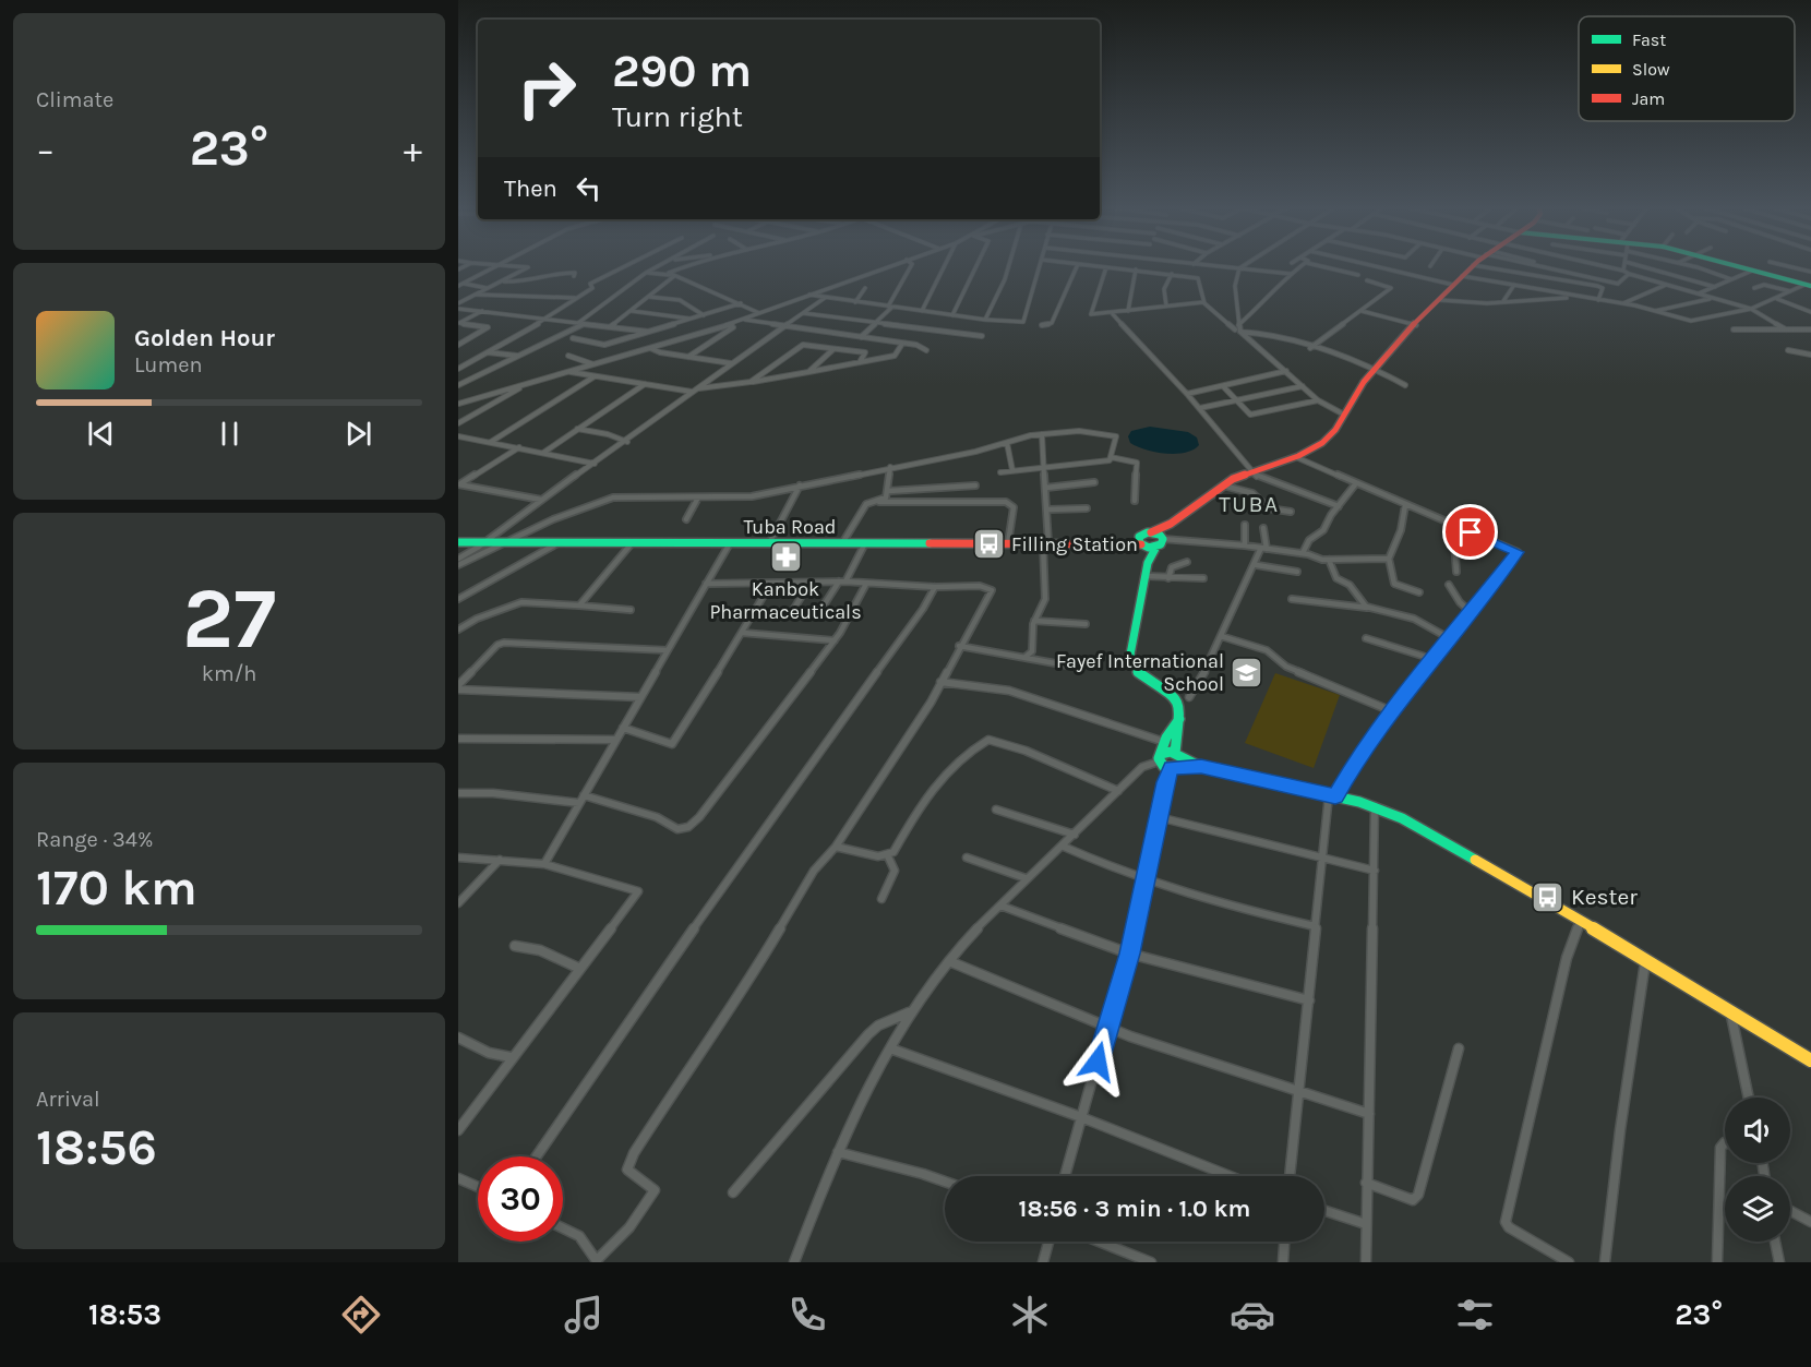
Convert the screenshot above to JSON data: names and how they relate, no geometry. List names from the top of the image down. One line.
{"streets":{"street":["Tuba Road"]},"districts":["TUBA"],"places":{"bus stop":["Filling Station","Kester"],"pharmacy":["Kanbok Pharmaceuticals"],"school or university":["Fayef International School"]},"legend":["Fast","Slow","Jam"],"page":{"tile":["Climate",["27","km/h"],["Range · 34%","170 km"],["Arrival","18:56"]],"turn":["290 m","Turn right"],"heat":["−","23°","+"],"then":"Then","song":["Golden Hour","Lumen"],"limit":"30","trip":"18:56 · 3 min · 1.0 km","tabs":["18:53","23°"]}}
